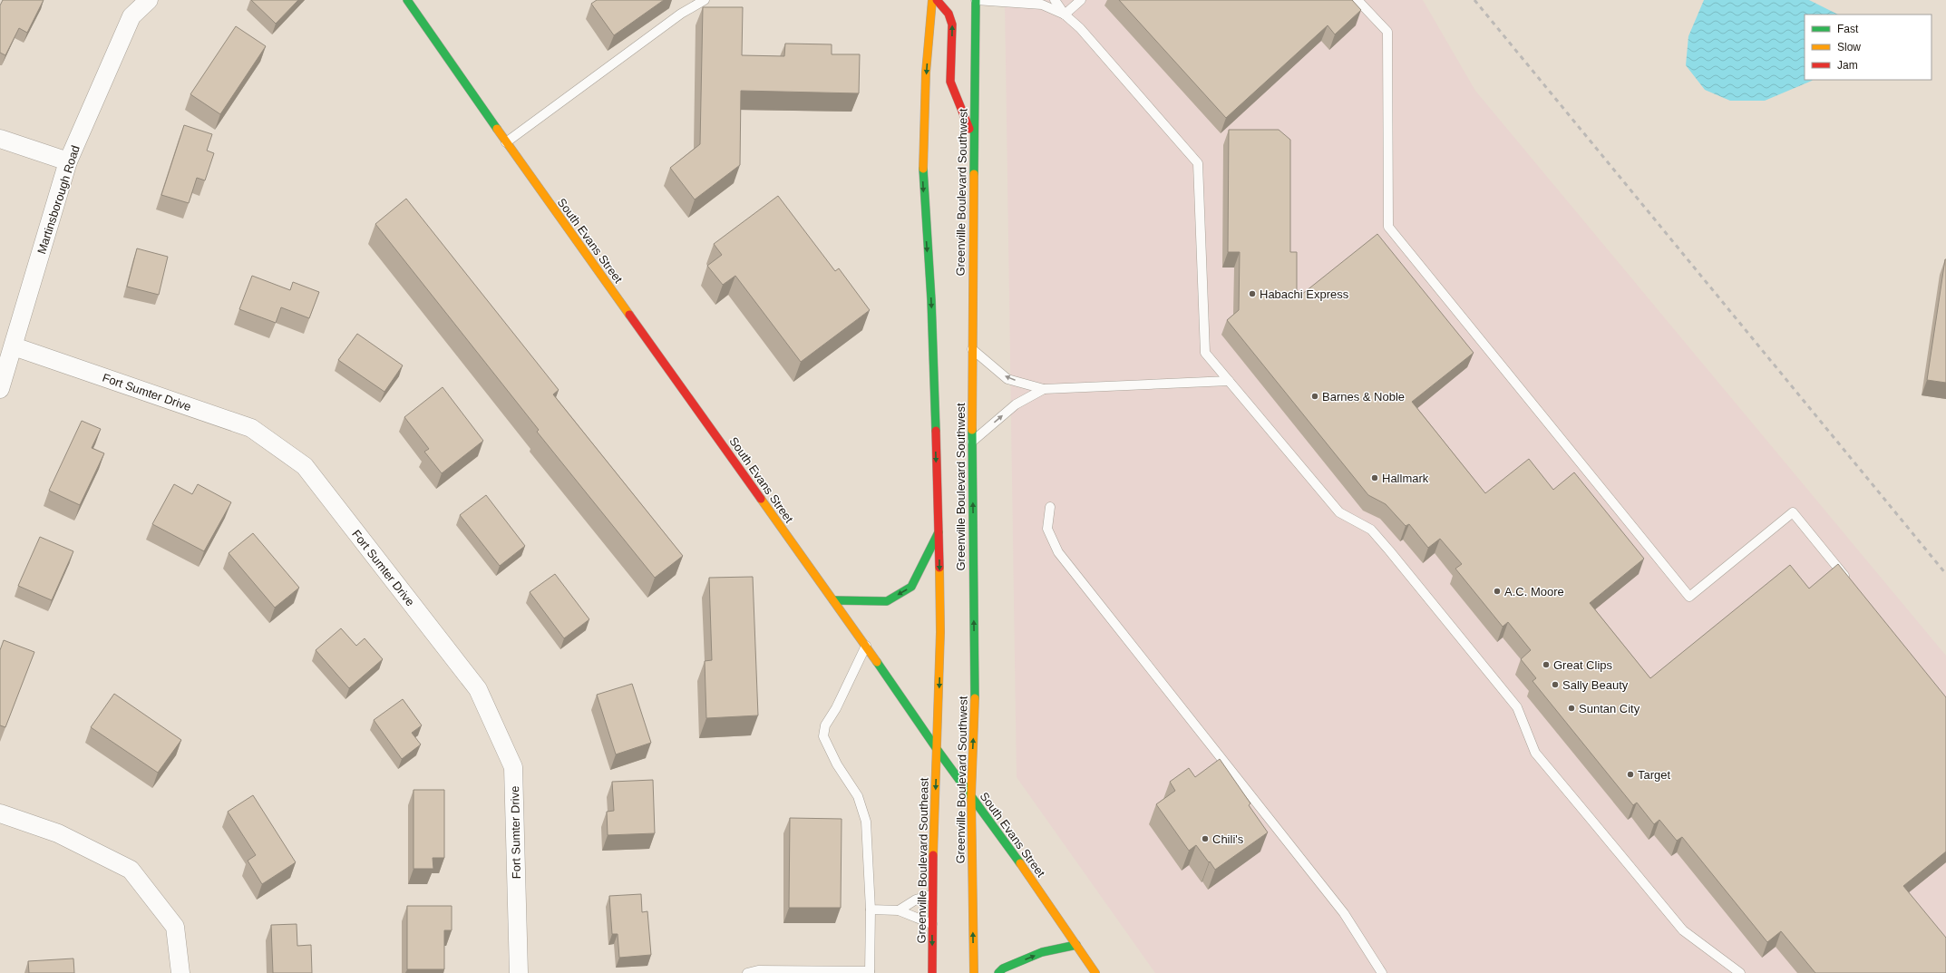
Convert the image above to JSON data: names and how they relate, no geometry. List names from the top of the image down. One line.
{"streets":{"main road":["Greenville Boulevard Southwest","South Evans Street","Greenville Boulevard Southeast"],"street":["Martinsborough Road","Fort Sumter Drive"]},"crossings":[["Greenville Boulevard Southwest","South Evans Street"],["Greenville Boulevard Southwest","Greenville Boulevard Southeast"],["Martinsborough Road","Fort Sumter Drive"],["South Evans Street","Greenville Boulevard Southeast"]],"one_way":["Greenville Boulevard Southeast"],"places":["Habachi Express","Barnes & Noble","Hallmark","A.C. Moore","Great Clips","Sally Beauty","Suntan City","Target","Chili's"],"legend":["Fast","Slow","Jam"]}
